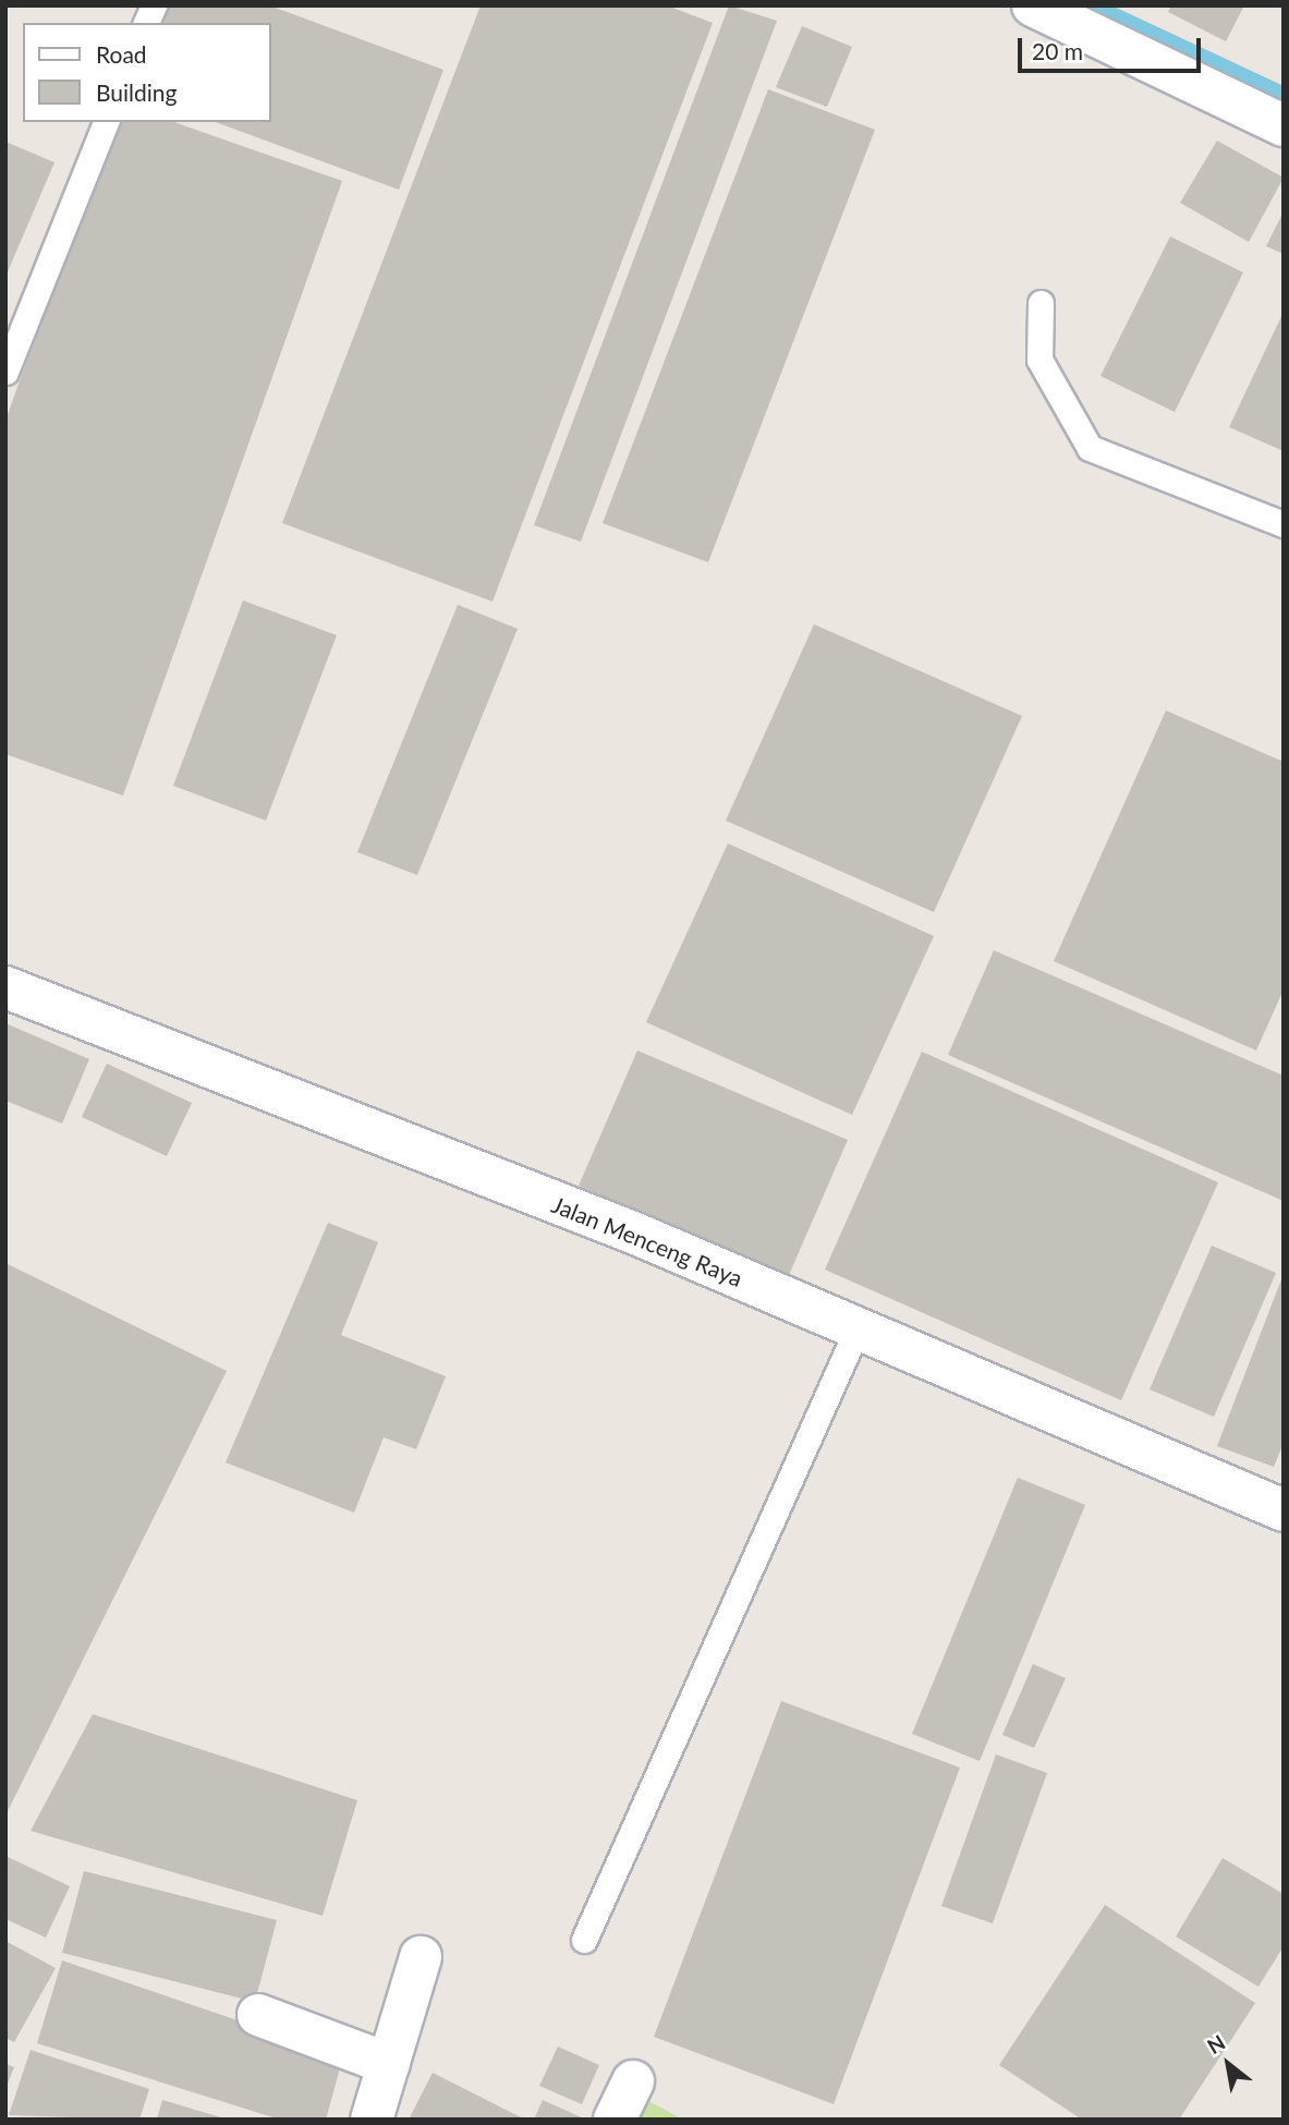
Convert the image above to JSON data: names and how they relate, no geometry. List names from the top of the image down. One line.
{"streets":{"street":["Jalan Menceng Raya"]},"legend":["Road","Building"],"scale_bar":"20 m","north":"top left"}
